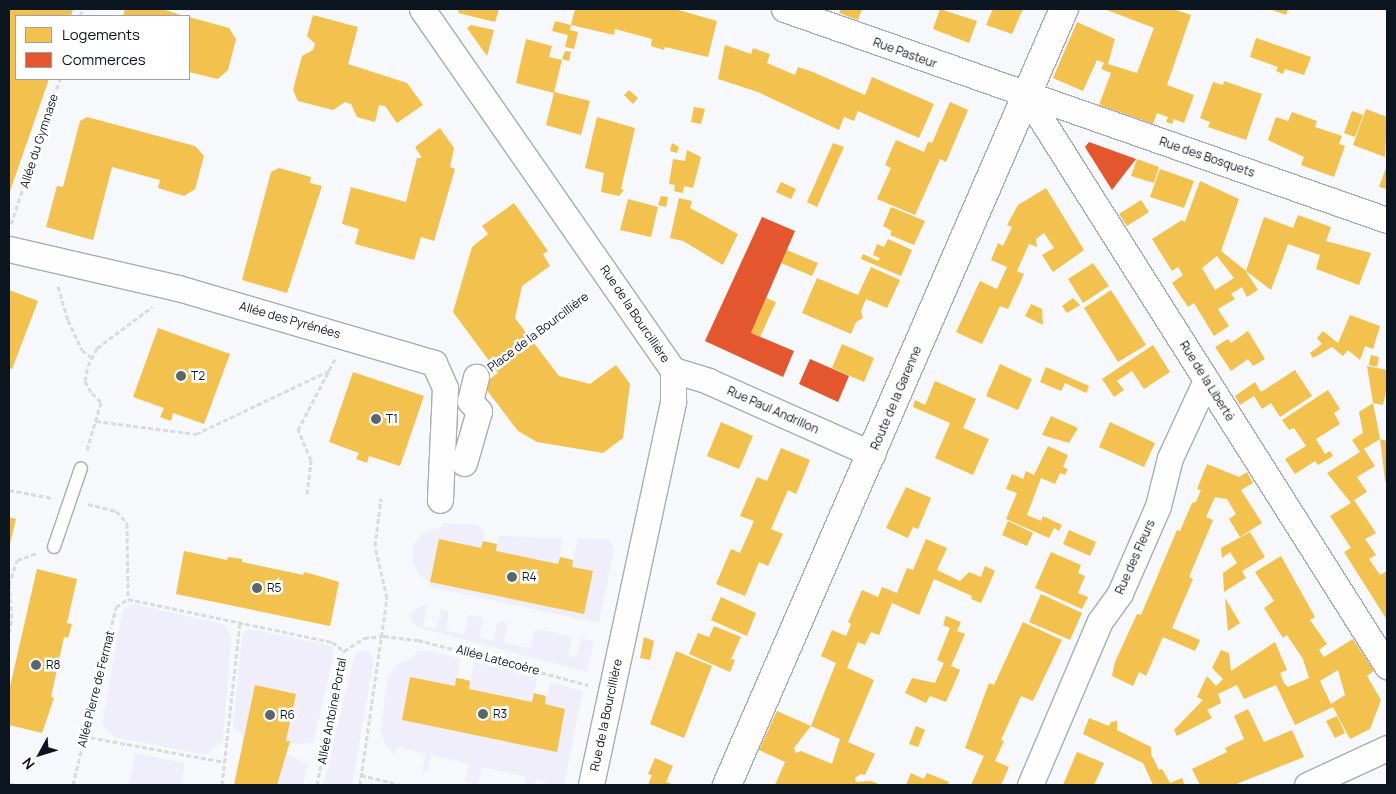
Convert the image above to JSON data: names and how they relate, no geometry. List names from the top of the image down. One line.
{"streets":{"main road":["Route de la Garenne"],"street":["Rue Pasteur","Rue des Bosquets","Rue de la Bourcillière","Allée des Pyrénées","Rue de la Liberté","Rue Paul Andrillon","Rue des Fleurs"],"path":["Allée du Gymnase","Place de la Bourcillière","Allée Latecoère","Allée Pierre de Fermat","Allée Antoine Portal"]},"crossings":[["Rue Pasteur","Rue des Bosquets"],["Rue Pasteur","Rue de la Liberté"],["Rue Pasteur","Route de la Garenne"],["Rue des Bosquets","Rue de la Liberté"],["Rue des Bosquets","Route de la Garenne"],["Rue de la Bourcillière","Place de la Bourcillière"],["Rue de la Bourcillière","Rue Paul Andrillon"],["Rue de la Bourcillière","Allée Latecoère"],["Rue de la Liberté","Route de la Garenne"],["Rue de la Liberté","Rue des Fleurs"],["Route de la Garenne","Rue Paul Andrillon"],["Allée Latecoère","Allée Antoine Portal"]],"places":["T2","T1","R4","R5","R8","R3","R6"],"legend":["Logements","Commerces"],"north":"bottom left"}
